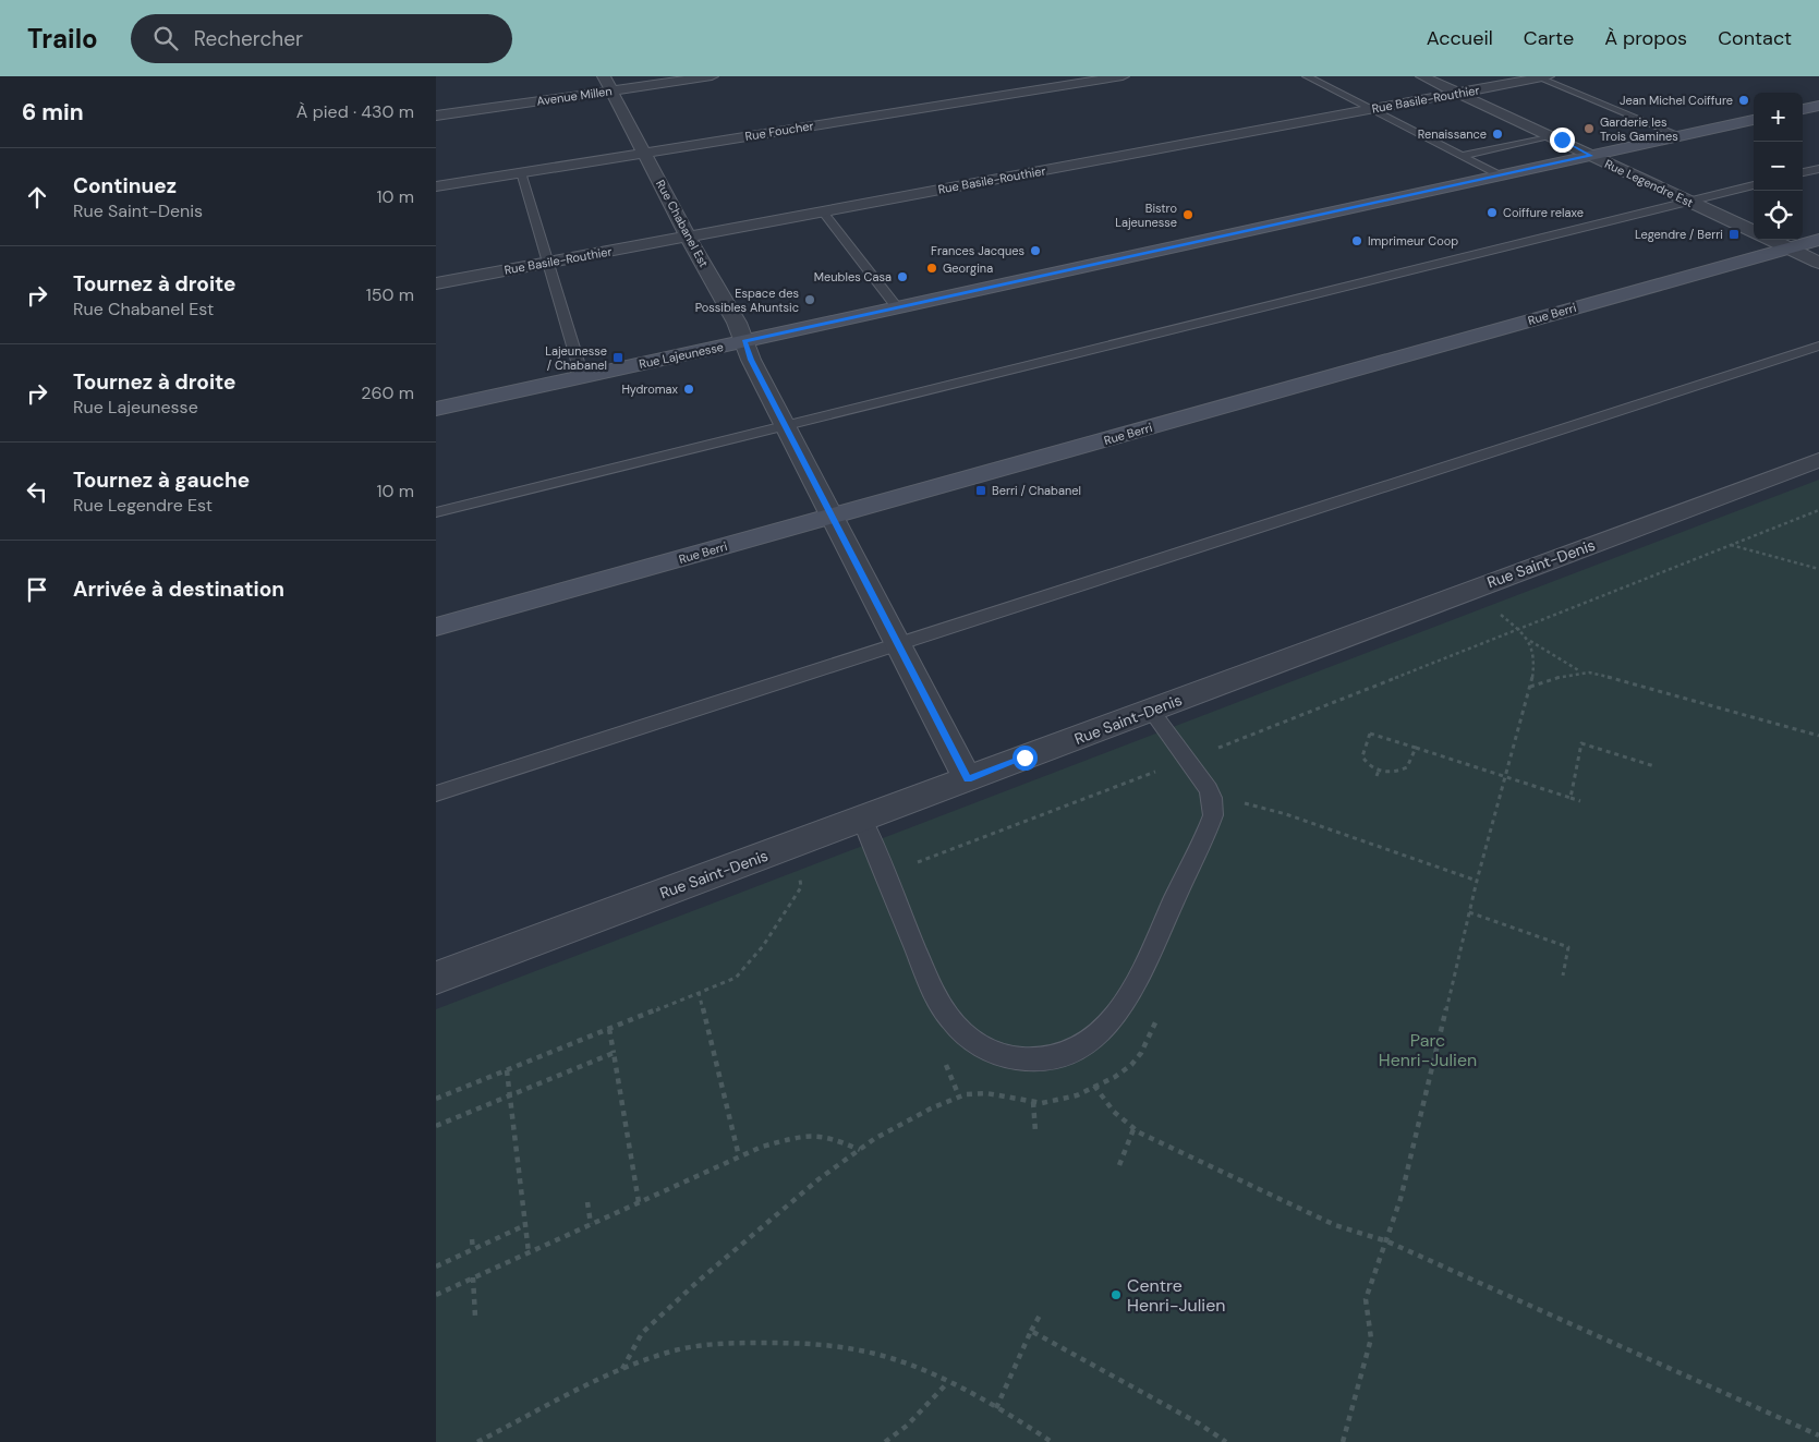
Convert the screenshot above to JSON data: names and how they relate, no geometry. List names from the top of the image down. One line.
{"streets":{"main road":["Rue Berri","Rue Lajeunesse"],"street":["Avenue Millen","Rue Basile-Routhier","Rue Foucher","Rue Legendre Est","Rue Chabanel Est","Rue Saint-Denis"]},"crossings":[["Avenue Millen","Rue Chabanel Est"],["Rue Basile-Routhier","Rue Legendre Est"],["Rue Basile-Routhier","Rue Chabanel Est"],["Rue Foucher","Rue Chabanel Est"],["Rue Legendre Est","Rue Lajeunesse"],["Rue Chabanel Est","Rue Berri"],["Rue Chabanel Est","Rue Lajeunesse"],["Rue Chabanel Est","Rue Saint-Denis"]],"parks":["Parc Henri-Julien"],"places":{"other":["Jean Michel Coiffure","Garderie les Trois Gamines","Renaissance","Coiffure relaxe","Bistro Lajeunesse","Imprimeur Coop","Frances Jacques","Georgina","Meubles Casa","Espace des Possibles Ahuntsic","Hydromax","Centre Henri-Julien"],"transit":["Legendre / Berri","Lajeunesse / Chabanel","Berri / Chabanel"]},"page":{"header":"Trailo","search":"Rechercher","nav":["Accueil","Carte","À propos","Contact"],"heading":["6 min","À pied · 430 m"],"map_buttons":["+","−"],"list":[["Continuez","Rue Saint-Denis","10 m"],["Tournez à droite","Rue Chabanel Est","150 m"],["Tournez à droite","Rue Lajeunesse","260 m"],["Tournez à gauche","Rue Legendre Est","10 m"],"Arrivée à destination"]}}
